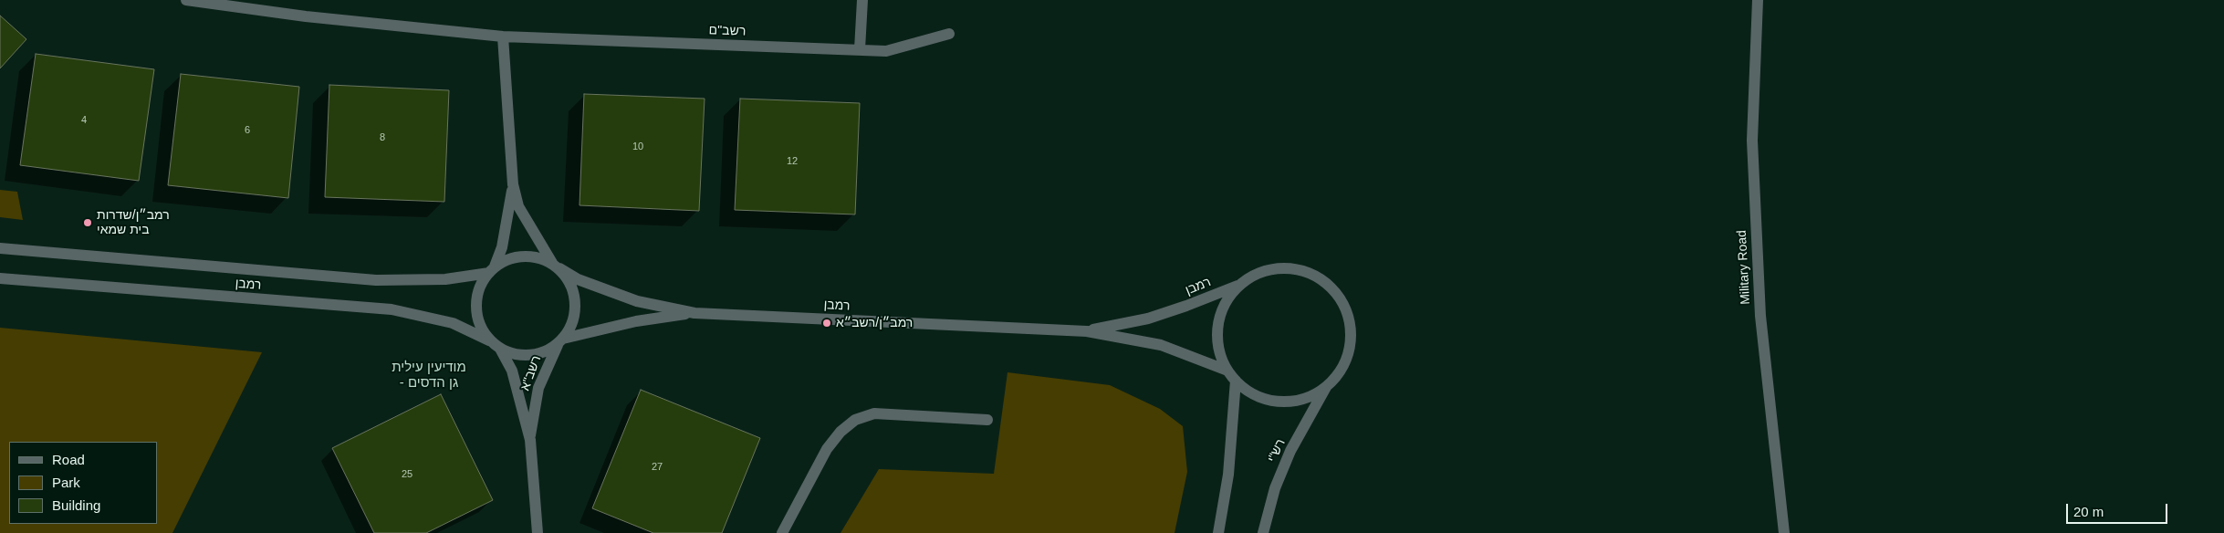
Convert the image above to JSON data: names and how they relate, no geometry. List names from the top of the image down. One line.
{"streets":{"street":["רשב\"ם","Military Road","רמבן","רשב\"א","רש\"י"]},"crossings":[["רמבן","רשב\"א"],["רמבן","רש\"י"]],"districts":["מודיעין עילית - גן הדסים"],"places":["רמב״ן/שדרות בית שמאי","רמב״ן/רשב״א"],"house_numbers":["4","6","8","10","12","27","25"],"legend":["Road","Park","Building"],"scale_bar":"20 m"}
